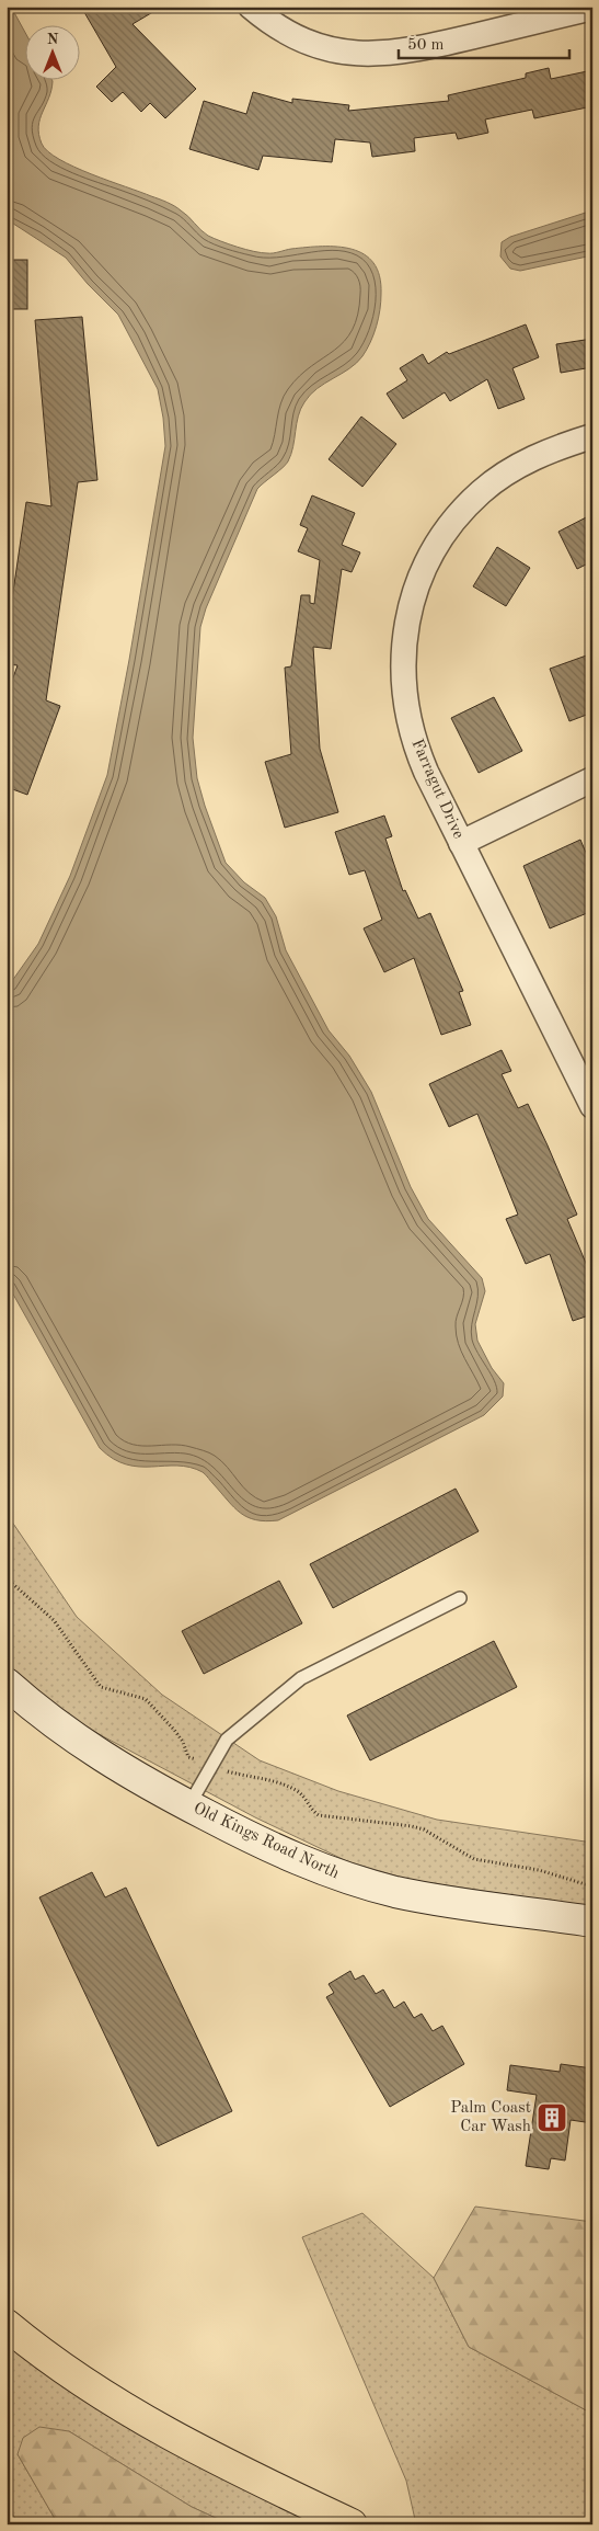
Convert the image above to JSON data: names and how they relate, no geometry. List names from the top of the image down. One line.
{"streets":{"street":["Farragut Drive","Old Kings Road North"]},"places":{"building":["Palm Coast Car Wash"]},"scale_bar":"50 m","north":"top"}
